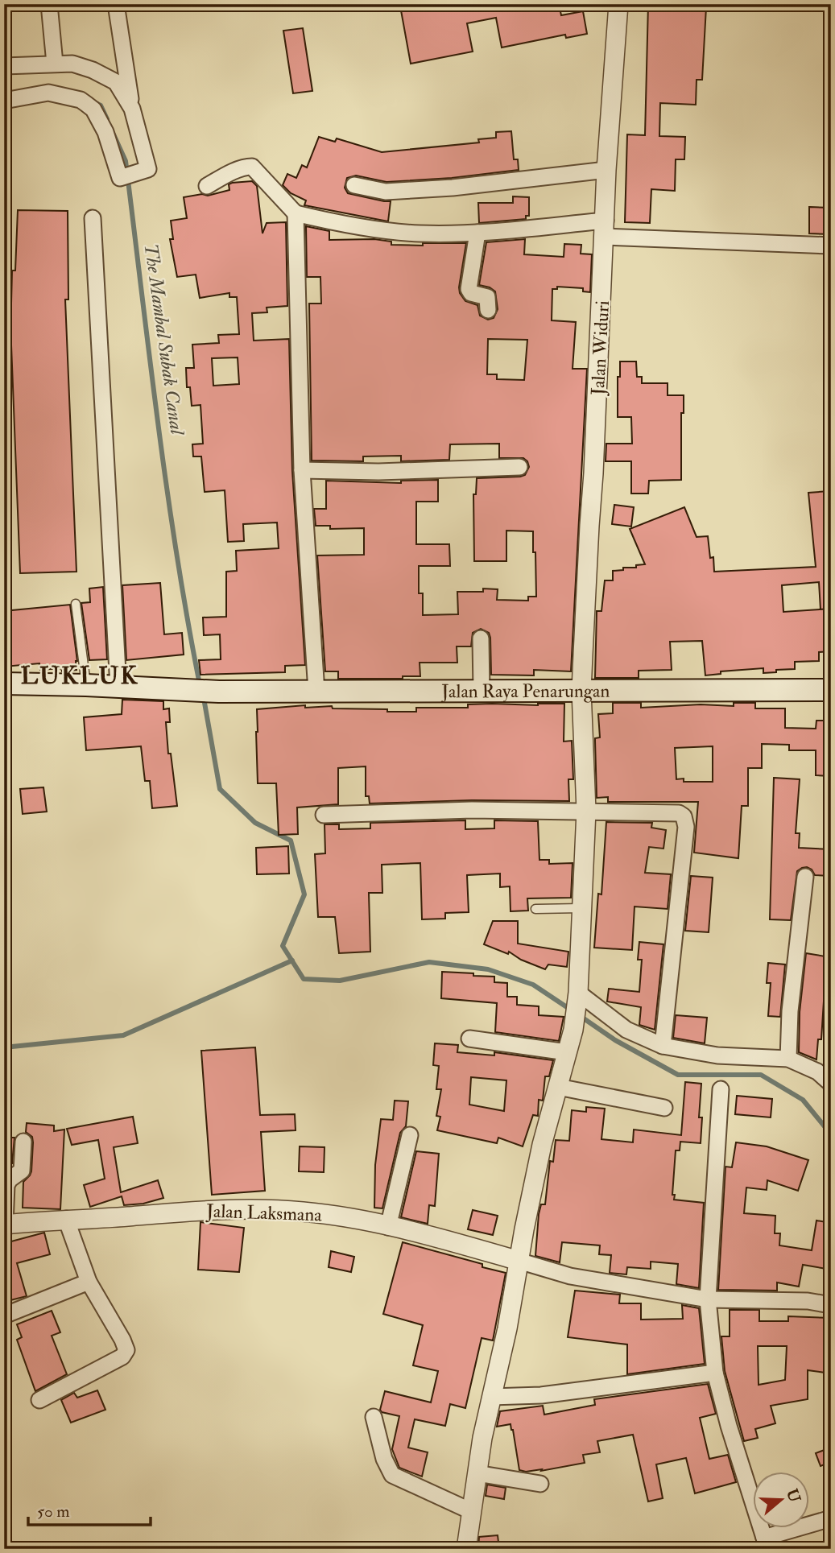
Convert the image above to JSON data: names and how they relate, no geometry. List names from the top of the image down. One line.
{"streets":{"main road":["Jalan Raya Penarungan"],"street":["Jalan Widuri","Jalan Laksmana"]},"crossings":[["Jalan Widuri","Jalan Raya Penarungan"],["Jalan Widuri","Jalan Laksmana"]],"districts":["LUKLUK"],"water":["The Mambal Subak Canal"],"scale_bar":"50 m","north":"right"}
